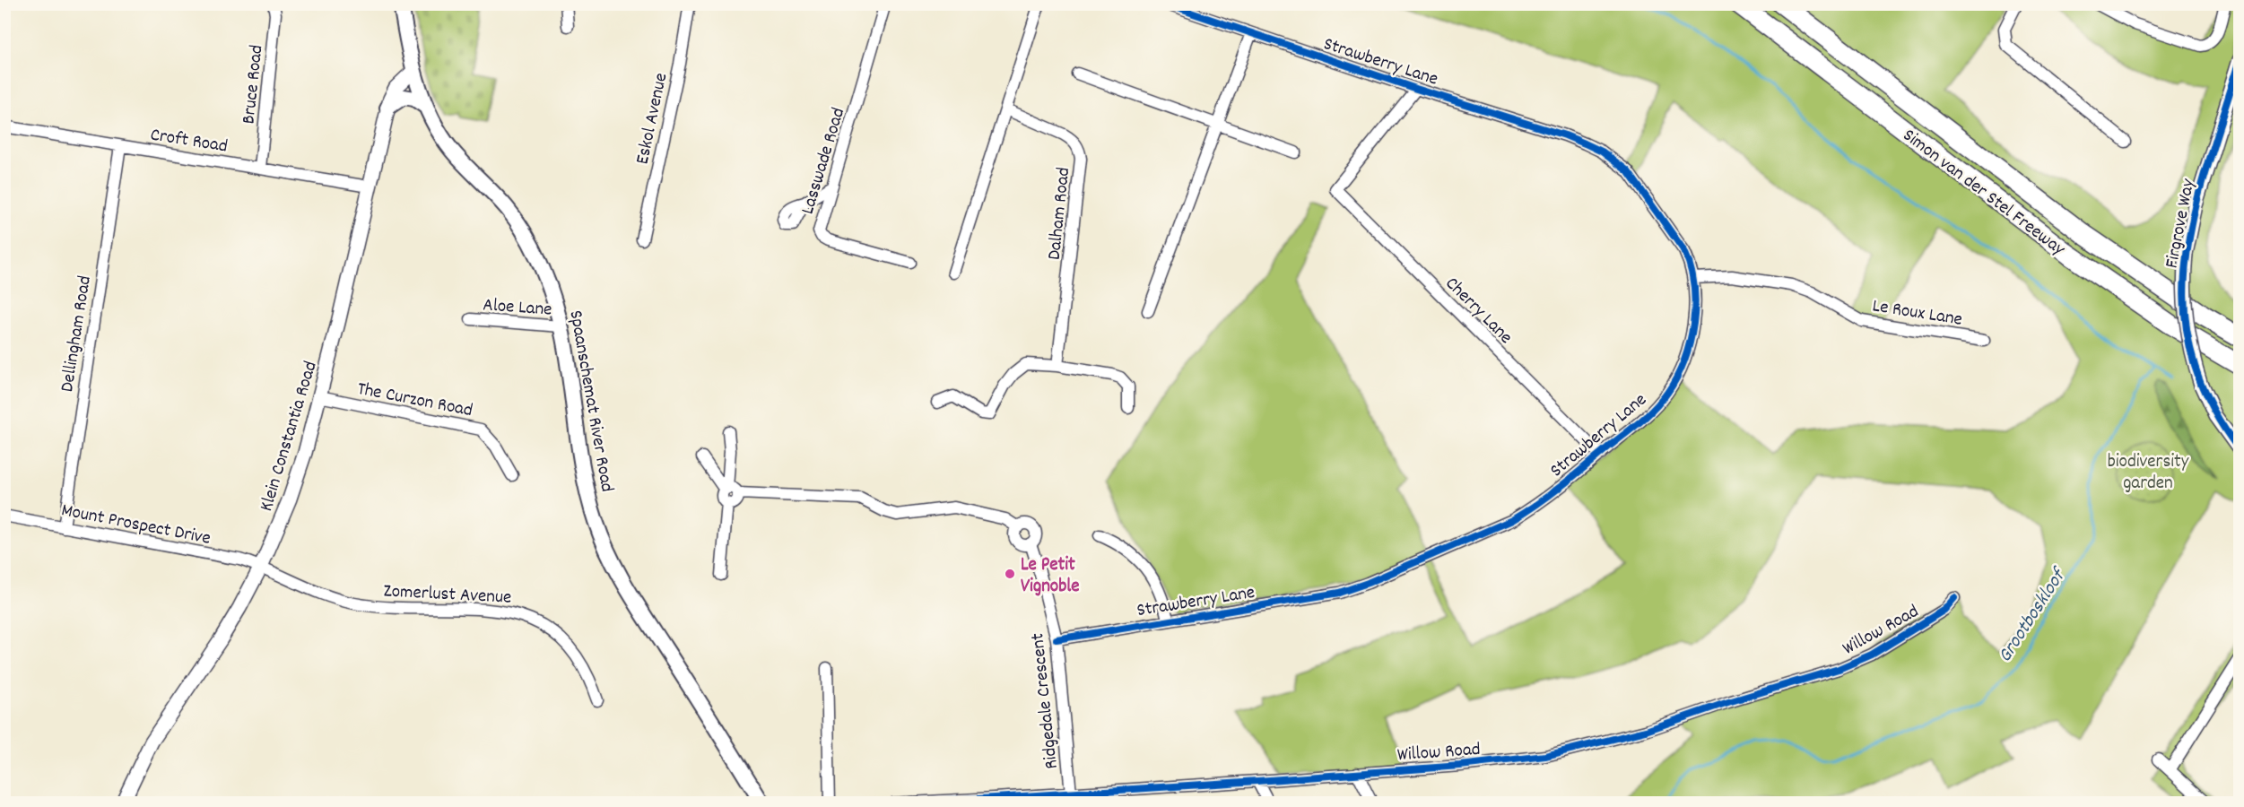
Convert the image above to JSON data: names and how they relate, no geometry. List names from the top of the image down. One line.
{"streets":{"highway":["Simon van der Stel Freeway"],"main road":["Spaanschemat River Road"],"street":["Strawberry Lane","Bruce Road","Eskol Avenue","Croft Road","Lasswade Road","Dalham Road","Firgrove Way","Aloe Lane","Cherry Lane","Le Roux Lane","Dellingham Road","The Curzon Road","Klein Constantia Road","Mount Prospect Drive","Zomerlust Avenue","Willow Road","Ridgedale Crescent"]},"crossings":[["Strawberry Lane","Cherry Lane"],["Strawberry Lane","Le Roux Lane"],["Strawberry Lane","Ridgedale Crescent"],["Bruce Road","Croft Road"],["Croft Road","Dellingham Road"],["Croft Road","Klein Constantia Road"],["Aloe Lane","Spaanschemat River Road"],["Dellingham Road","Mount Prospect Drive"],["The Curzon Road","Klein Constantia Road"],["Spaanschemat River Road","Klein Constantia Road"],["Klein Constantia Road","Mount Prospect Drive"],["Klein Constantia Road","Zomerlust Avenue"],["Mount Prospect Drive","Zomerlust Avenue"],["Willow Road","Ridgedale Crescent"]],"water":["Grootboskloof"],"parks":["biodiversity garden"],"places":["Le Petit Vignoble"]}
